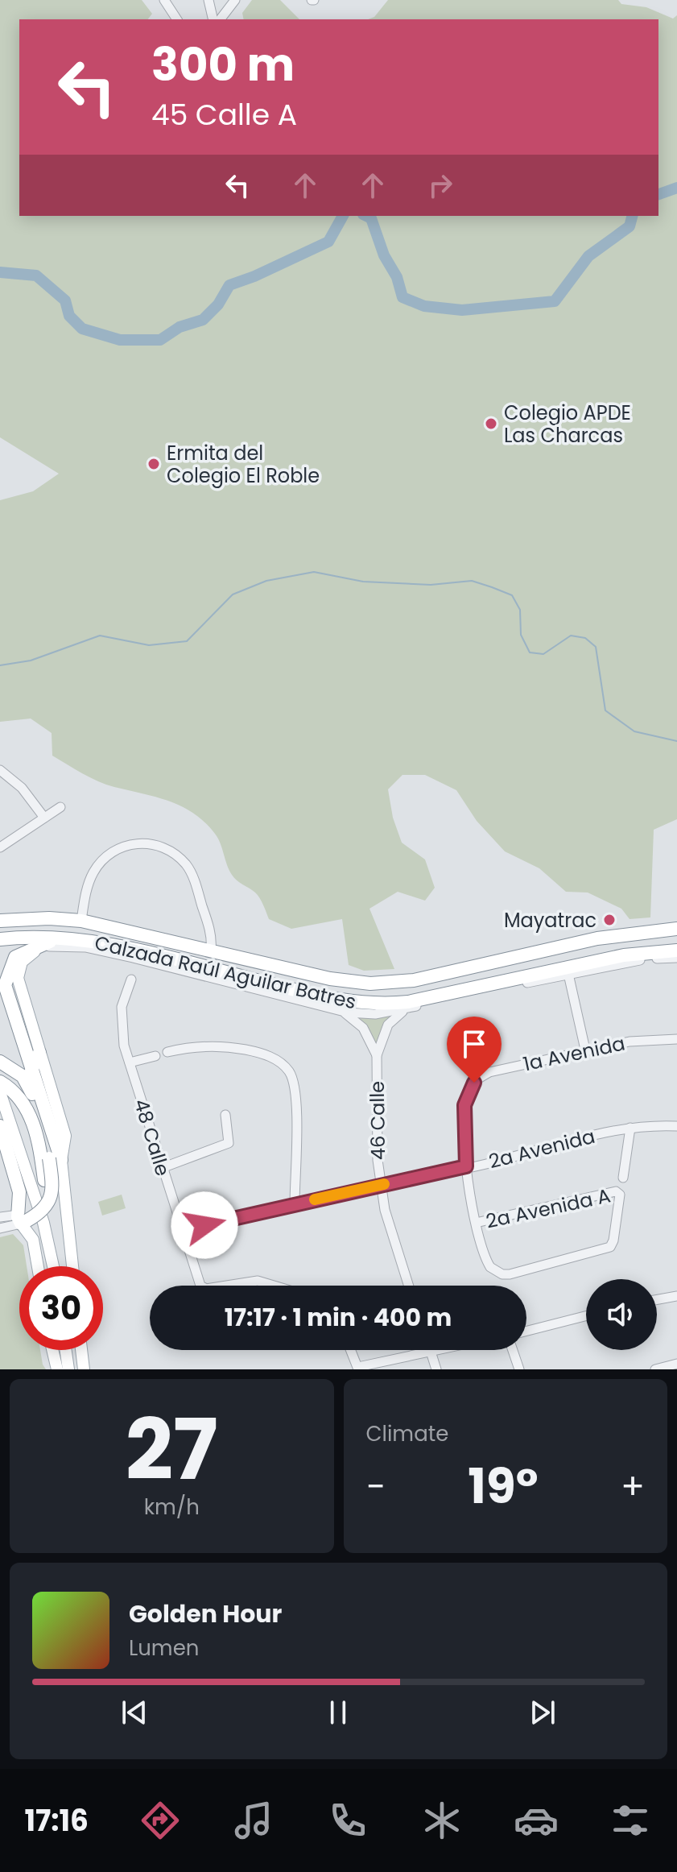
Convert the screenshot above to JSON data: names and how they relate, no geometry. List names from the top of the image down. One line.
{"streets":{"highway":["Calzada Raúl Aguilar Batres"],"street":["1a Avenida","46 Calle","48 Calle","2a Avenida","2a Avenida A"]},"crossings":[["1a Avenida","2a Avenida"],["46 Calle","2a Avenida"],["48 Calle","2a Avenida"]],"places":["Colegio APDE Las Charcas","Ermita del Colegio El Roble","Mayatrac"],"page":{"turn":["300 m","45 Calle A"],"limit":"30","trip":"17:17 · 1 min · 400 m","tile":[["27","km/h"],"Climate"],"heat":["−","19°","+"],"song":["Golden Hour","Lumen"],"tabs":"17:16"}}
